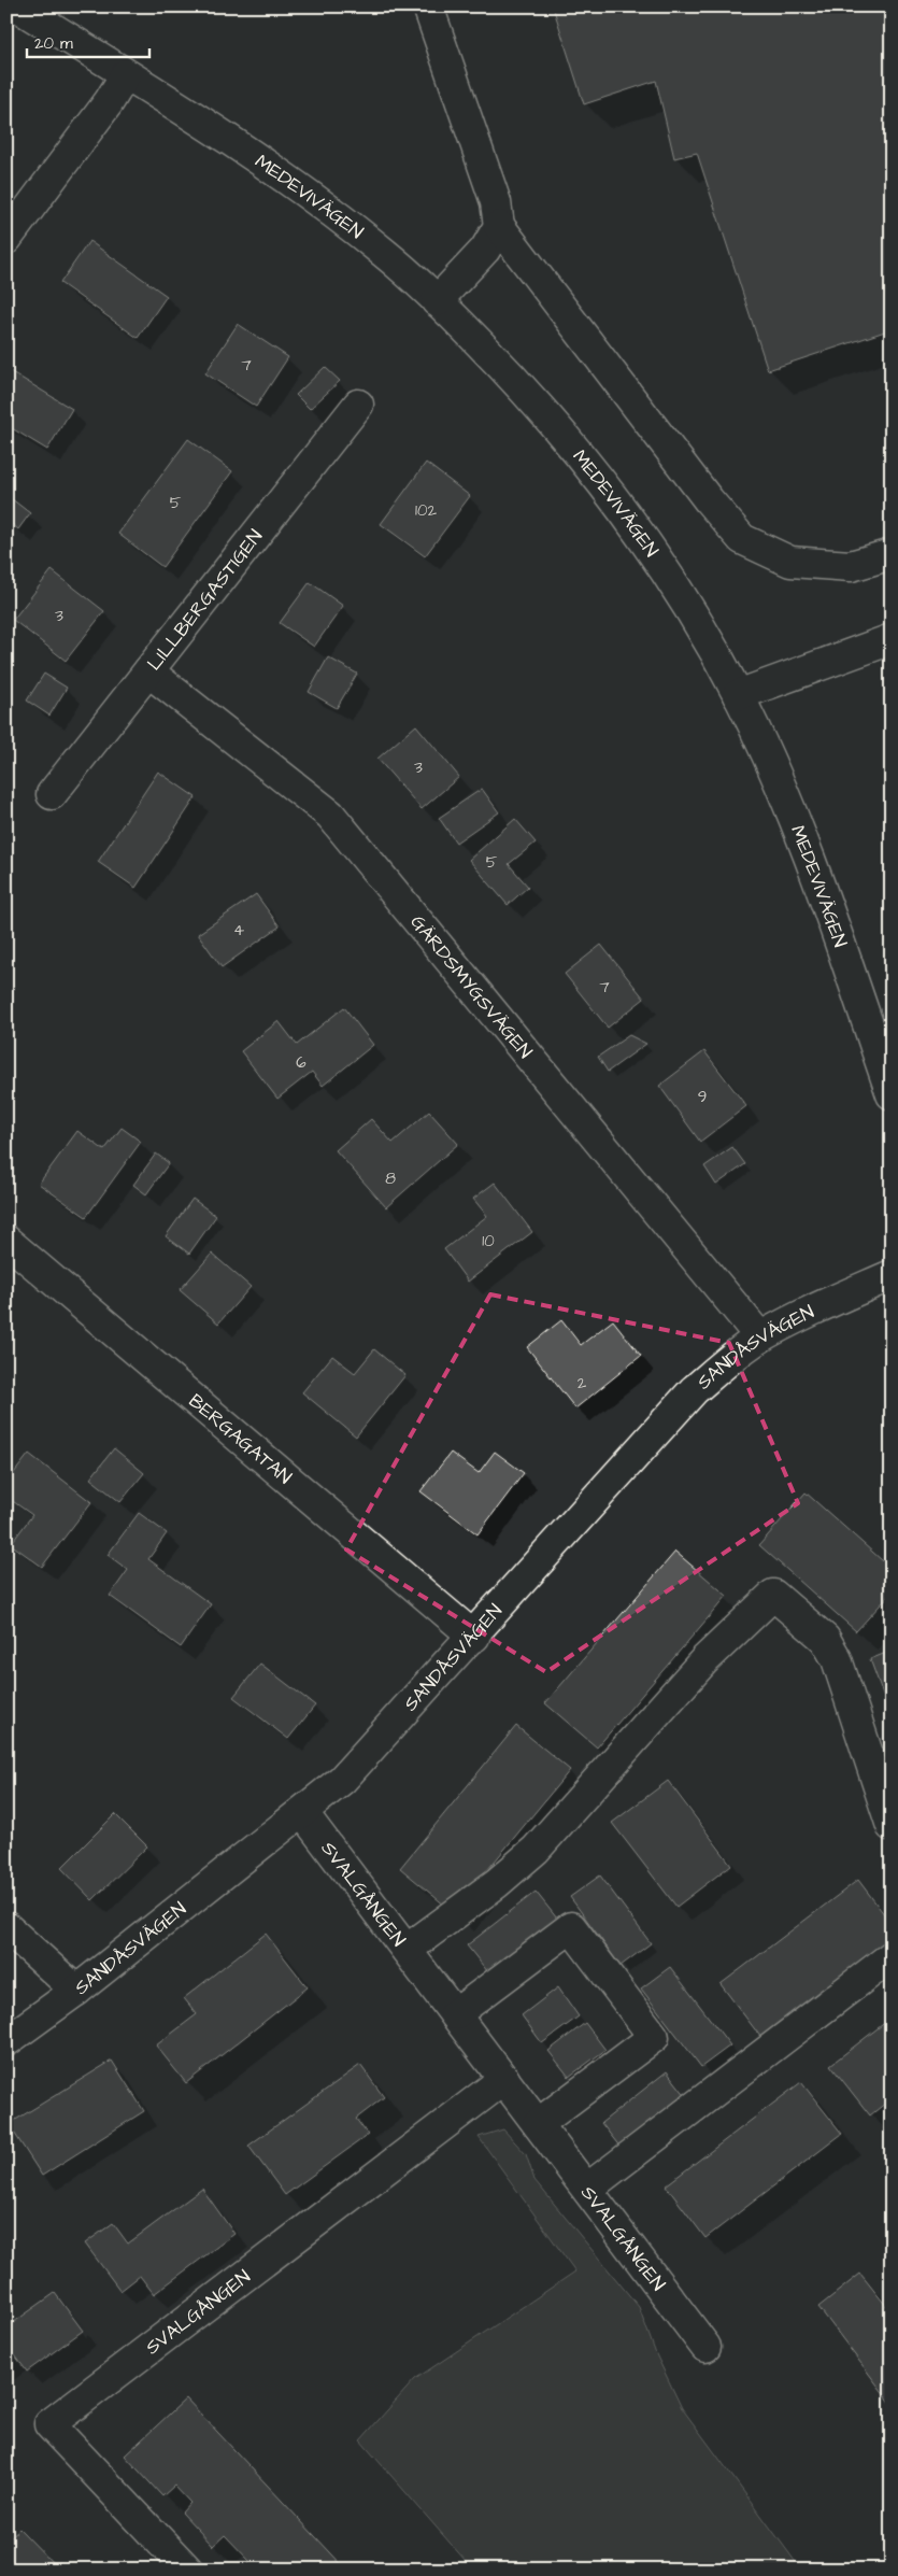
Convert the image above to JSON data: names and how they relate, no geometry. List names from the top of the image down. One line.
{"streets":{"street":["MEDEVIVÄGEN","LILLBERGASTIGEN","GÄRDSMYGSVÄGEN","SANDÅSVÄGEN","BERGAGATAN","SVALGÅNGEN"]},"crossings":[["LILLBERGASTIGEN","GÄRDSMYGSVÄGEN"],["GÄRDSMYGSVÄGEN","SANDÅSVÄGEN"],["SANDÅSVÄGEN","BERGAGATAN"],["SANDÅSVÄGEN","SVALGÅNGEN"]],"house_numbers":["7","5","102","3","3","5","4","7","6","9","8","10","2"],"scale_bar":"20 m"}
